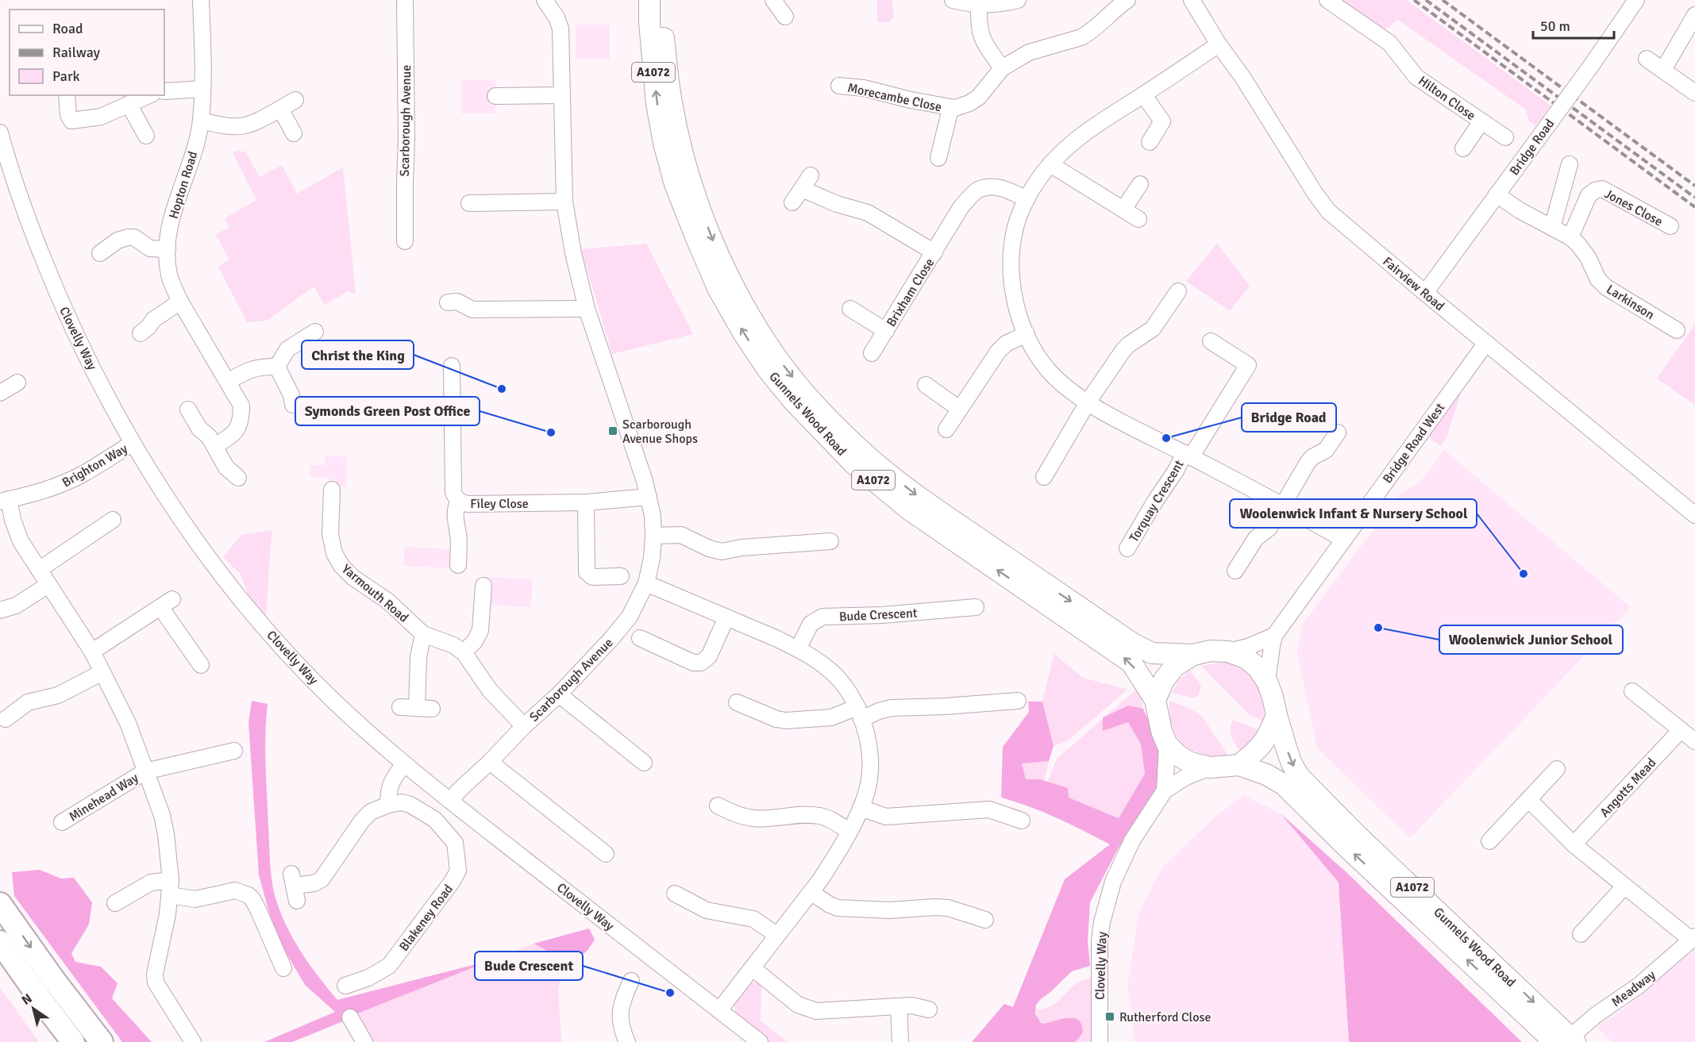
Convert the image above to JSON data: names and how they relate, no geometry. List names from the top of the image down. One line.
{"streets":{"main road":["A1072","Gunnels Wood Road"],"street":["Morecambe Close","Hilton Close","Scarborough Avenue","Bridge Road","Hopton Road","Jones Close","Fairview Road","Brixham Close","Larkinson","Clovelly Way","Bridge Road West","Brighton Way","Torquay Crescent","Filey Close","Yarmouth Road","Bude Crescent","Angotts Mead","Minehead Way","Blakeney Road","Meadway"]},"crossings":[["Scarborough Avenue","Clovelly Way"],["Scarborough Avenue","Filey Close"],["Scarborough Avenue","Yarmouth Road"],["Bridge Road","Fairview Road"],["Bridge Road","Larkinson"],["Jones Close","Larkinson"],["Fairview Road","Bridge Road West"],["Fairview Road","Torquay Crescent"],["Brixham Close","Torquay Crescent"],["Clovelly Way","Gunnels Wood Road"],["Clovelly Way","Brighton Way"],["Gunnels Wood Road","Meadway"],["Bridge Road West","Torquay Crescent"],["Brighton Way","Minehead Way"]],"places":{"other":["Christ the King","Symonds Green Post Office","Bridge Road","Woolenwick Infant & Nursery School","Woolenwick Junior School","Bude Crescent"],"transit":["Scarborough Avenue Shops","Rutherford Close"]},"legend":["Road","Railway","Park"],"scale_bar":"50 m","north":"top left"}
